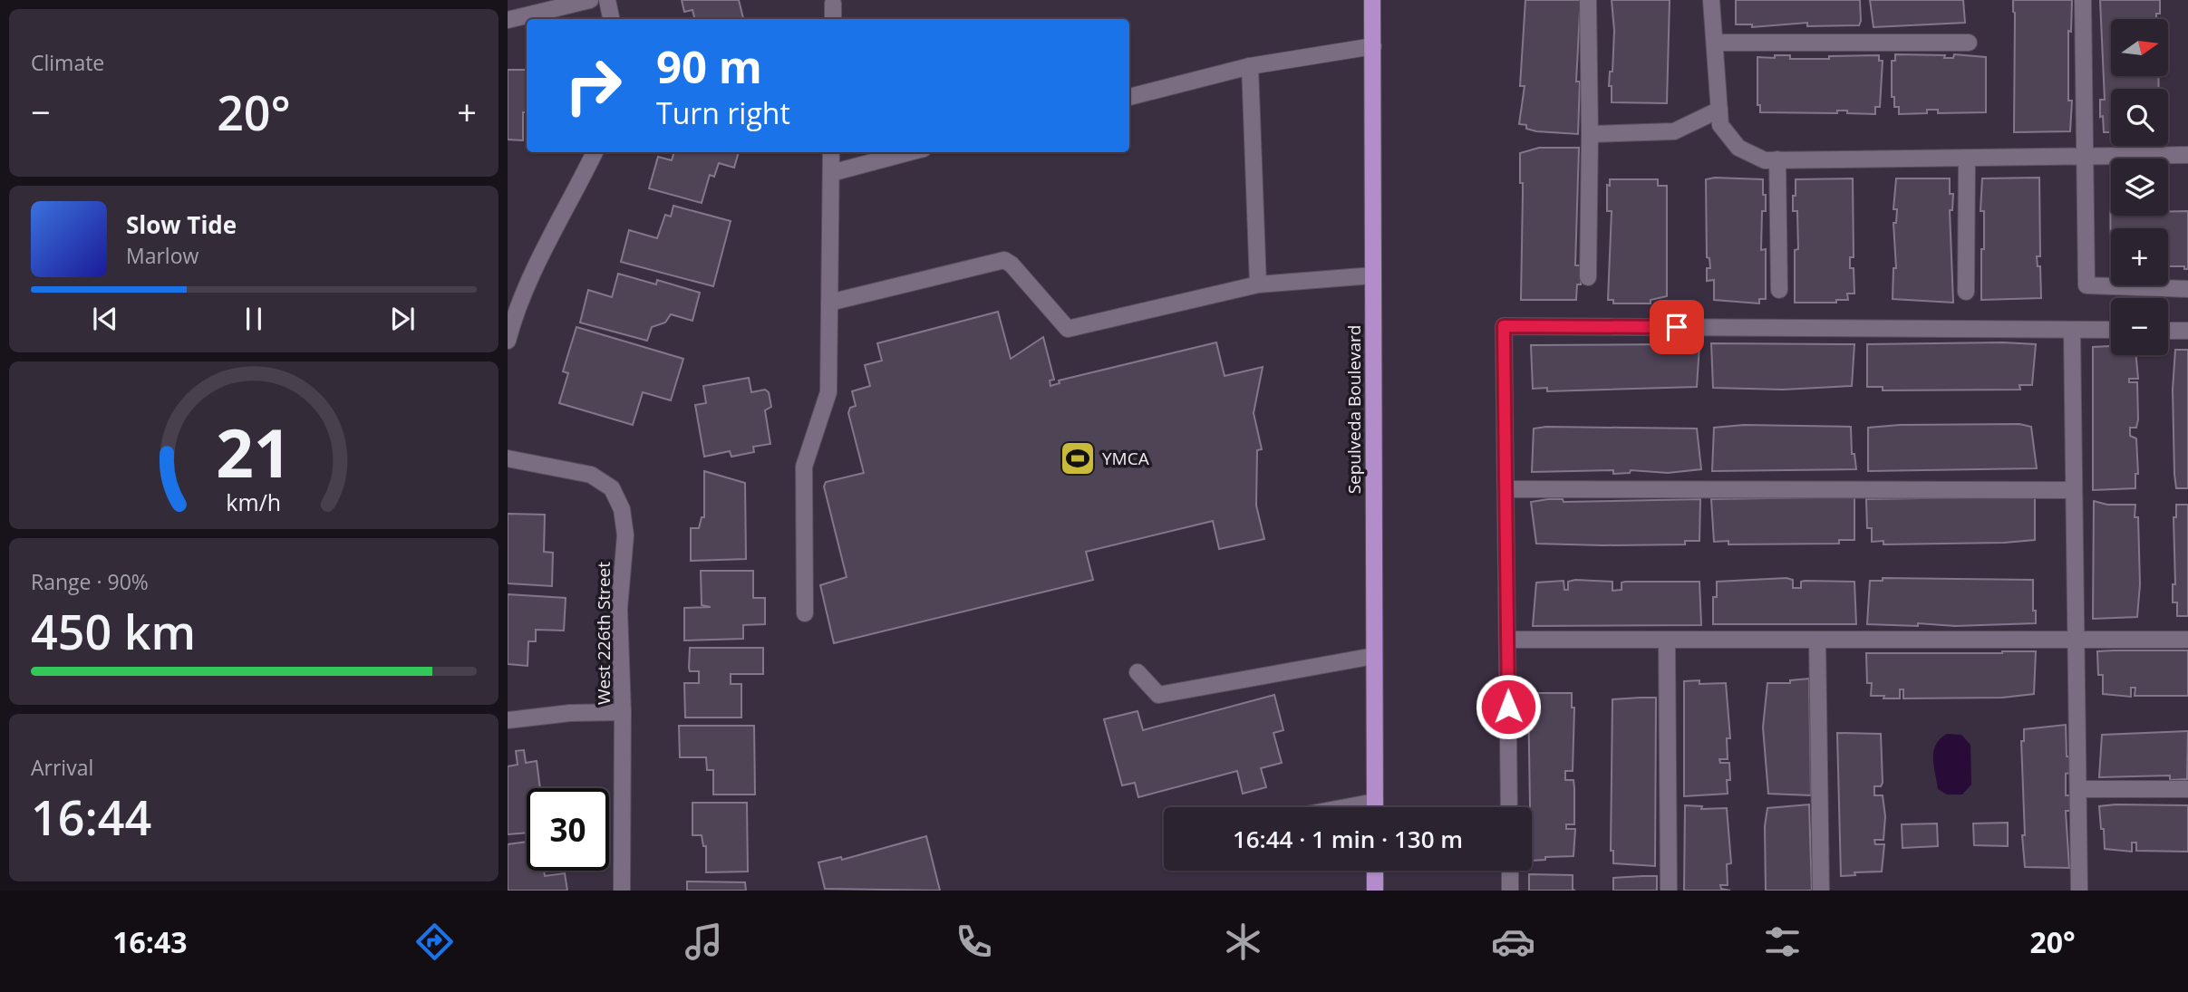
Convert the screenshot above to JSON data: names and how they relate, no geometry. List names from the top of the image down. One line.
{"streets":{"main road":["Sepulveda Boulevard"],"street":["West 226th Street"]},"places":{"sports":["YMCA"]},"north":"right","page":{"tile":["Climate",["Range · 90%","450 km"],["Arrival","16:44"]],"map_buttons":["+","−"],"turn":["90 m","Turn right"],"heat":["−","20°","+"],"song":["Slow Tide","Marlow"],"limit":"30","trip":"16:44 · 1 min · 130 m","tabs":["16:43","20°"],"gauge":["21","km/h"]}}
